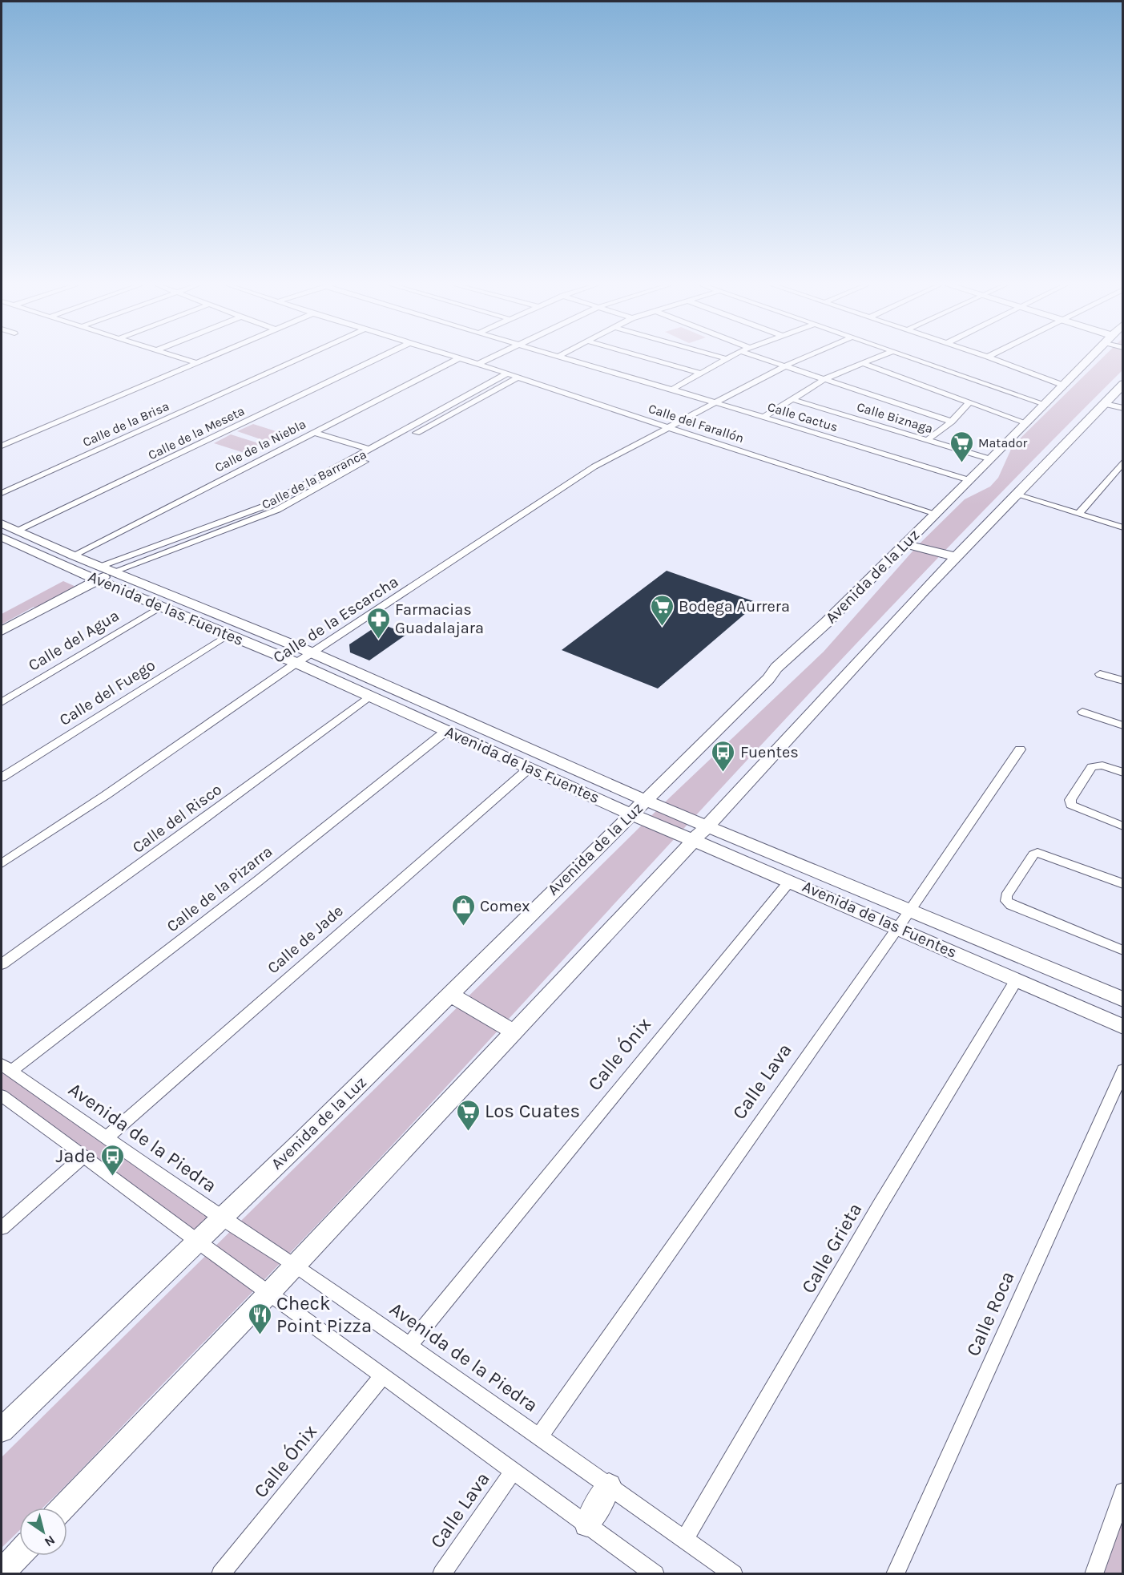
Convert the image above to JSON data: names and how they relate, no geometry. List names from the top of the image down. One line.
{"streets":{"main road":["Calle de la Barranca","Avenida de la Luz","Avenida de las Fuentes"],"street":["Calle Cactus","Calle Biznaga","Calle del Farallón","Calle de la Brisa","Calle de la Meseta","Calle de la Niebla","Calle de la Escarcha","Calle del Agua","Calle del Fuego","Calle del Risco","Calle de la Pizarra","Calle de Jade","Calle Ónix","Calle Lava","Avenida de la Piedra","Calle Grieta","Calle Roca"]},"crossings":[["Calle Cactus","Avenida de la Luz"],["Calle Cactus","Calle de la Escarcha"],["Calle Biznaga","Avenida de la Luz"],["Calle del Farallón","Calle de la Barranca"],["Calle del Farallón","Avenida de la Luz"],["Calle del Farallón","Calle de la Escarcha"],["Calle de la Meseta","Avenida de las Fuentes"],["Calle de la Niebla","Avenida de las Fuentes"],["Calle de la Barranca","Avenida de las Fuentes"],["Avenida de la Luz","Avenida de las Fuentes"],["Avenida de la Luz","Avenida de la Piedra"],["Avenida de las Fuentes","Calle de la Escarcha"],["Avenida de las Fuentes","Calle del Agua"],["Avenida de las Fuentes","Calle del Fuego"],["Avenida de las Fuentes","Calle del Risco"],["Avenida de las Fuentes","Calle de la Pizarra"],["Avenida de las Fuentes","Calle de Jade"],["Avenida de las Fuentes","Calle Ónix"],["Avenida de las Fuentes","Calle Lava"],["Avenida de las Fuentes","Calle Grieta"],["Calle de la Pizarra","Avenida de la Piedra"],["Calle de Jade","Avenida de la Piedra"],["Calle Ónix","Avenida de la Piedra"],["Calle Lava","Avenida de la Piedra"],["Avenida de la Piedra","Calle Grieta"]],"places":{"supermarket":["Matador","Bodega Aurrera","Los Cuates"],"pharmacy":["Farmacias Guadalajara"],"bus stop":["Fuentes","Jade"],"shop":["Comex"],"restaurant":["Check Point Pizza"]},"north":"bottom right"}
